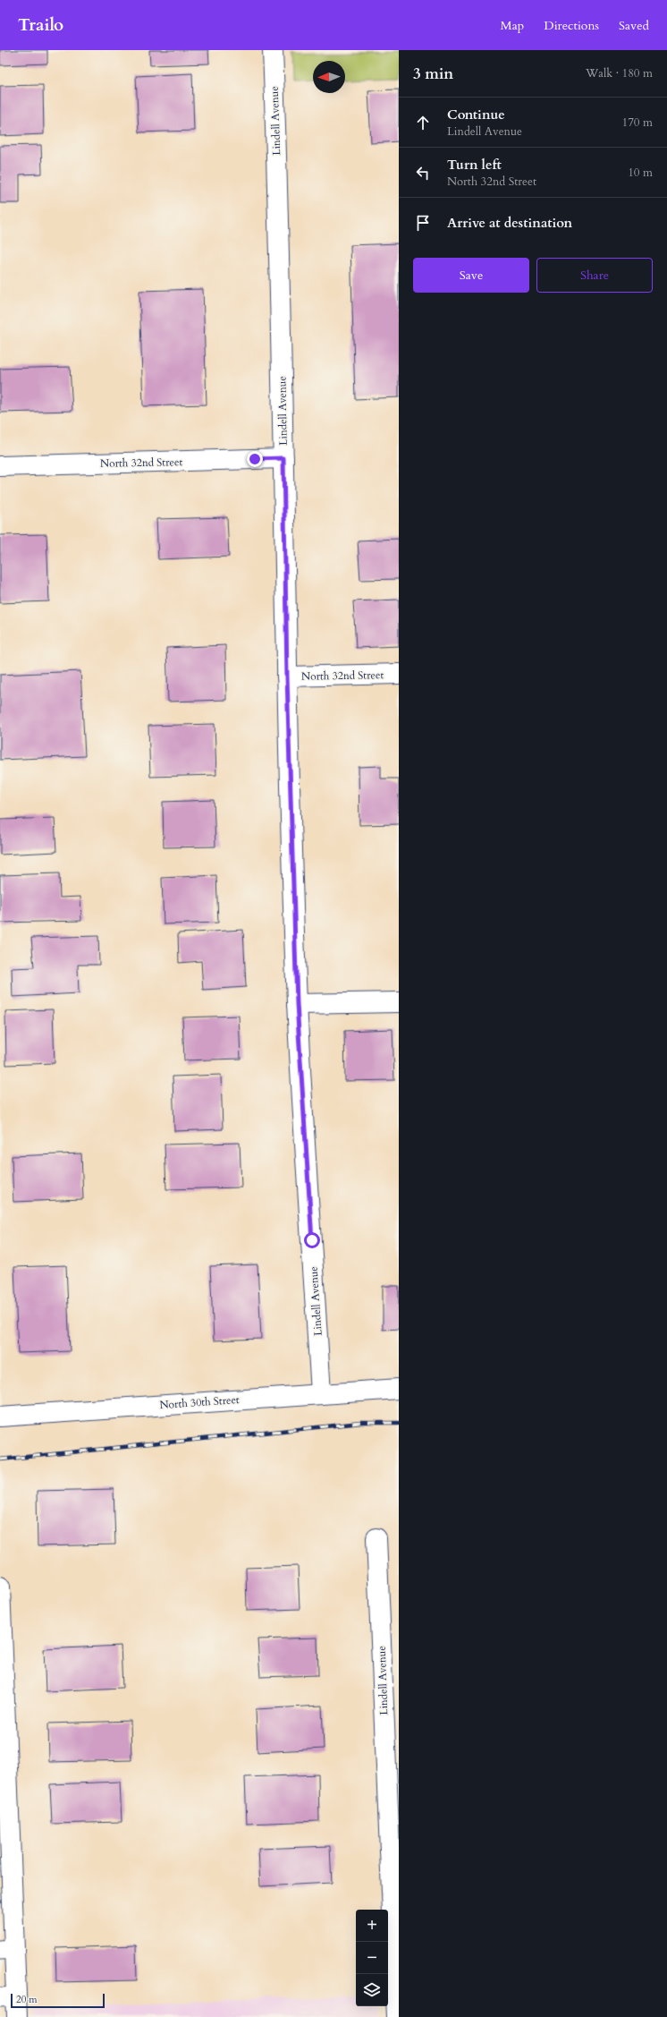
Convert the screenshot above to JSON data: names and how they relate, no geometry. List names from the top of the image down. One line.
{"streets":{"street":["Lindell Avenue","North 32nd Street","North 30th Street"]},"crossings":[["Lindell Avenue","North 32nd Street"],["Lindell Avenue","North 30th Street"]],"scale_bar":"20 m","north":"left","page":{"header":"Trailo","nav":["Map","Directions","Saved"],"heading":["3 min","Walk · 180 m"],"list":[["Continue","Lindell Avenue","170 m"],["Turn left","North 32nd Street","10 m"],"Arrive at destination"],"buttons":["Save","Share"],"map_buttons":["+","−"],"scale":"20 m"}}
